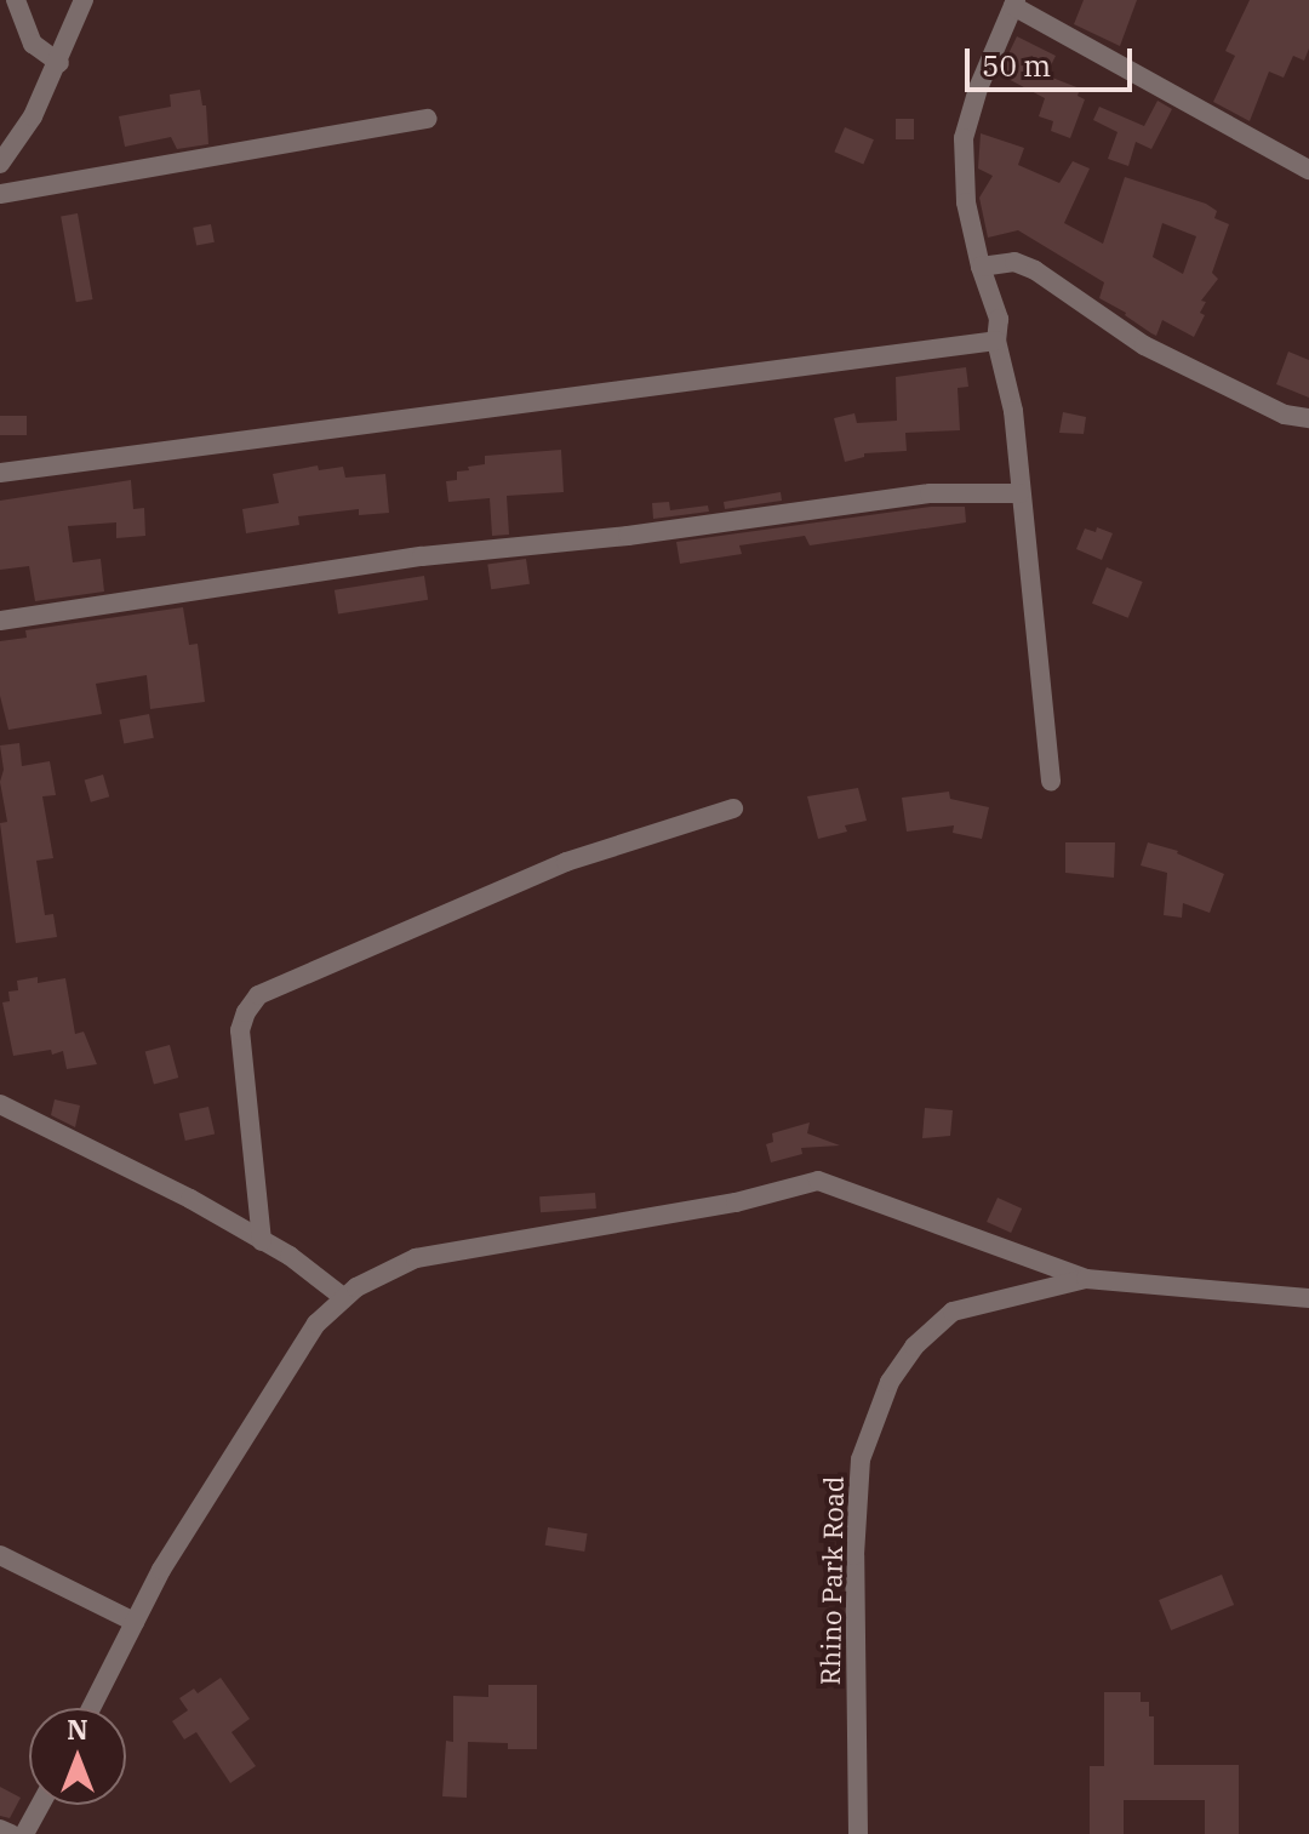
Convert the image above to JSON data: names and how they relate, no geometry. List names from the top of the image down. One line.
{"streets":{"street":["Rhino Park Road"]},"scale_bar":"50 m","north":"top"}
